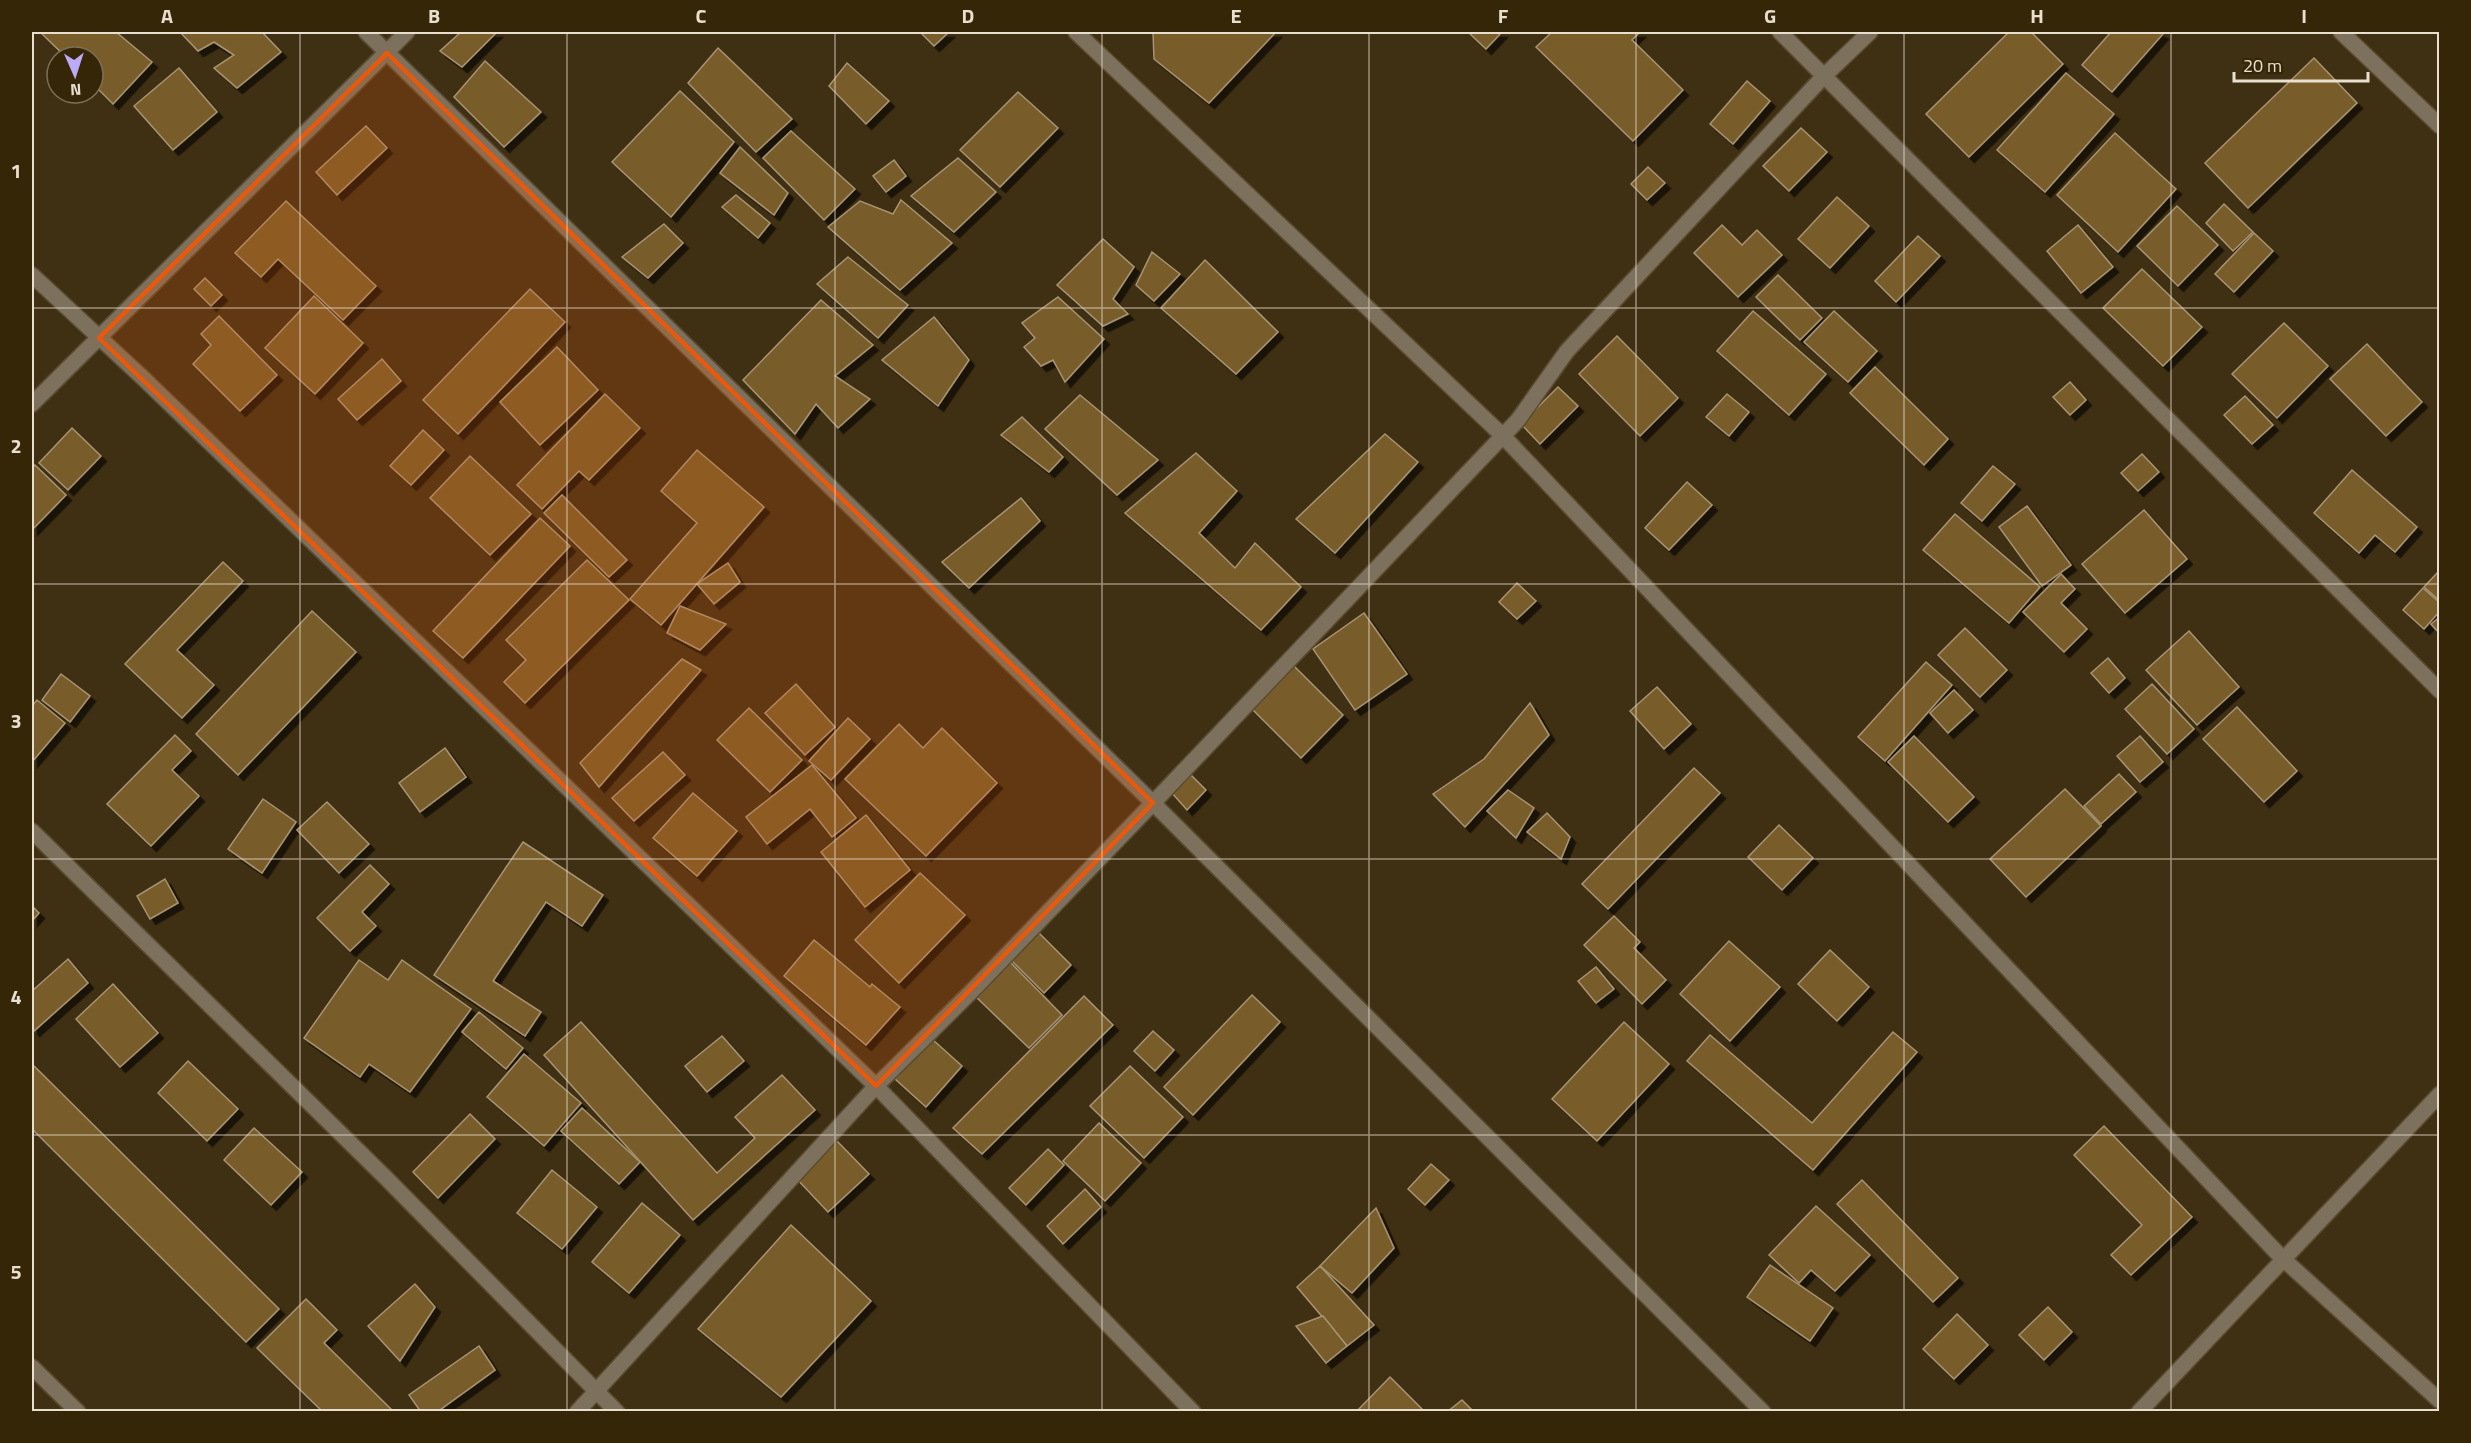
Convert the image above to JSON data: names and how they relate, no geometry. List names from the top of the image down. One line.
{"scale_bar":"20 m","north":"bottom","grid":{"columns":["A","B","C","D","E","F","G","H","I"],"rows":["1","2","3","4","5"]}}
